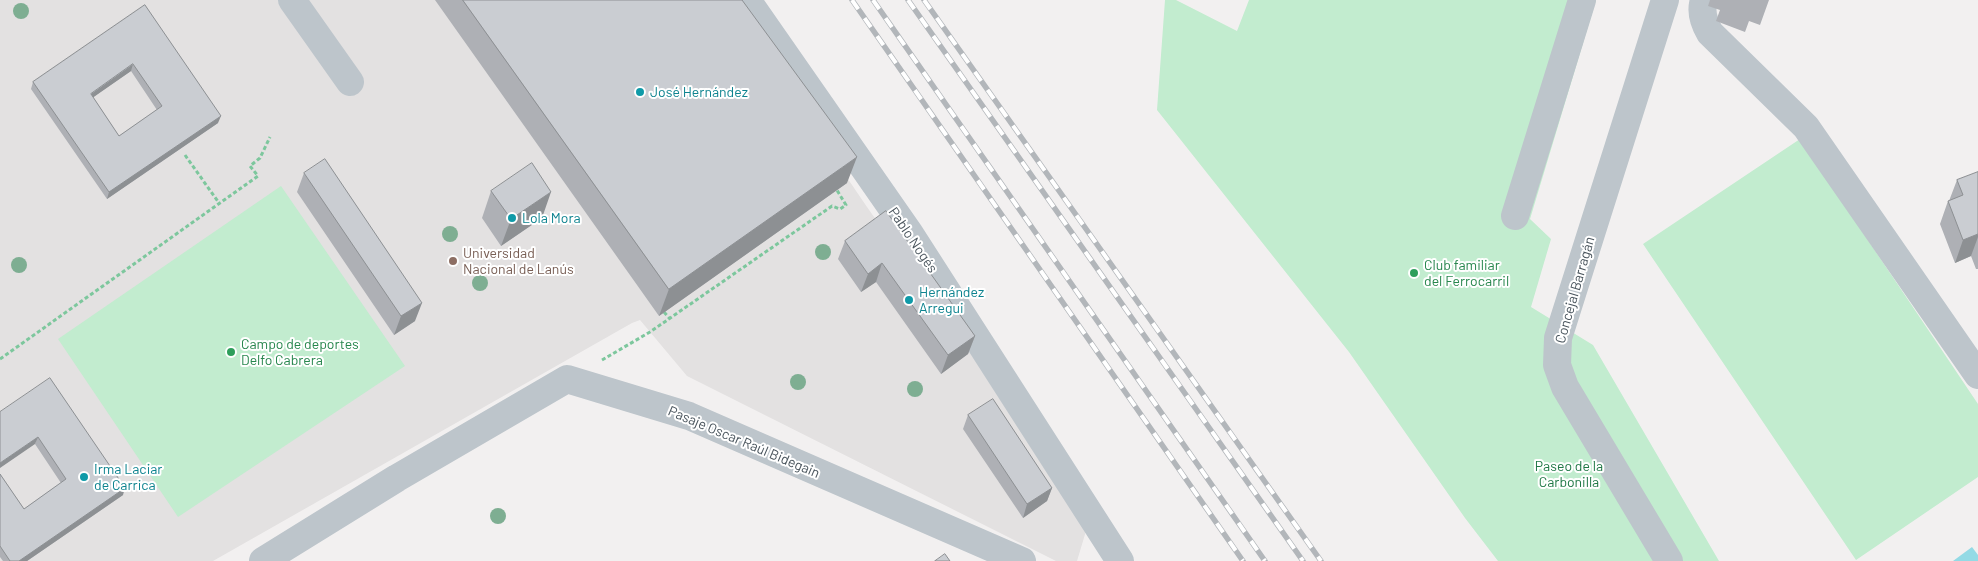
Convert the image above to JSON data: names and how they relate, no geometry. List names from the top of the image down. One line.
{"streets":{"street":["Pablo Nogés","Concejal Barragán","Pasaje Oscar Raúl Bidegain"]},"parks":["Paseo de la Carbonilla"],"places":["José Hernández","Lola Mora","Universidad Nacional de Lanús","Club familiar del Ferrocarril","Hernández Arregui","Campo de deportes Delfo Cabrera","Irma Laciar de Carrica"]}
